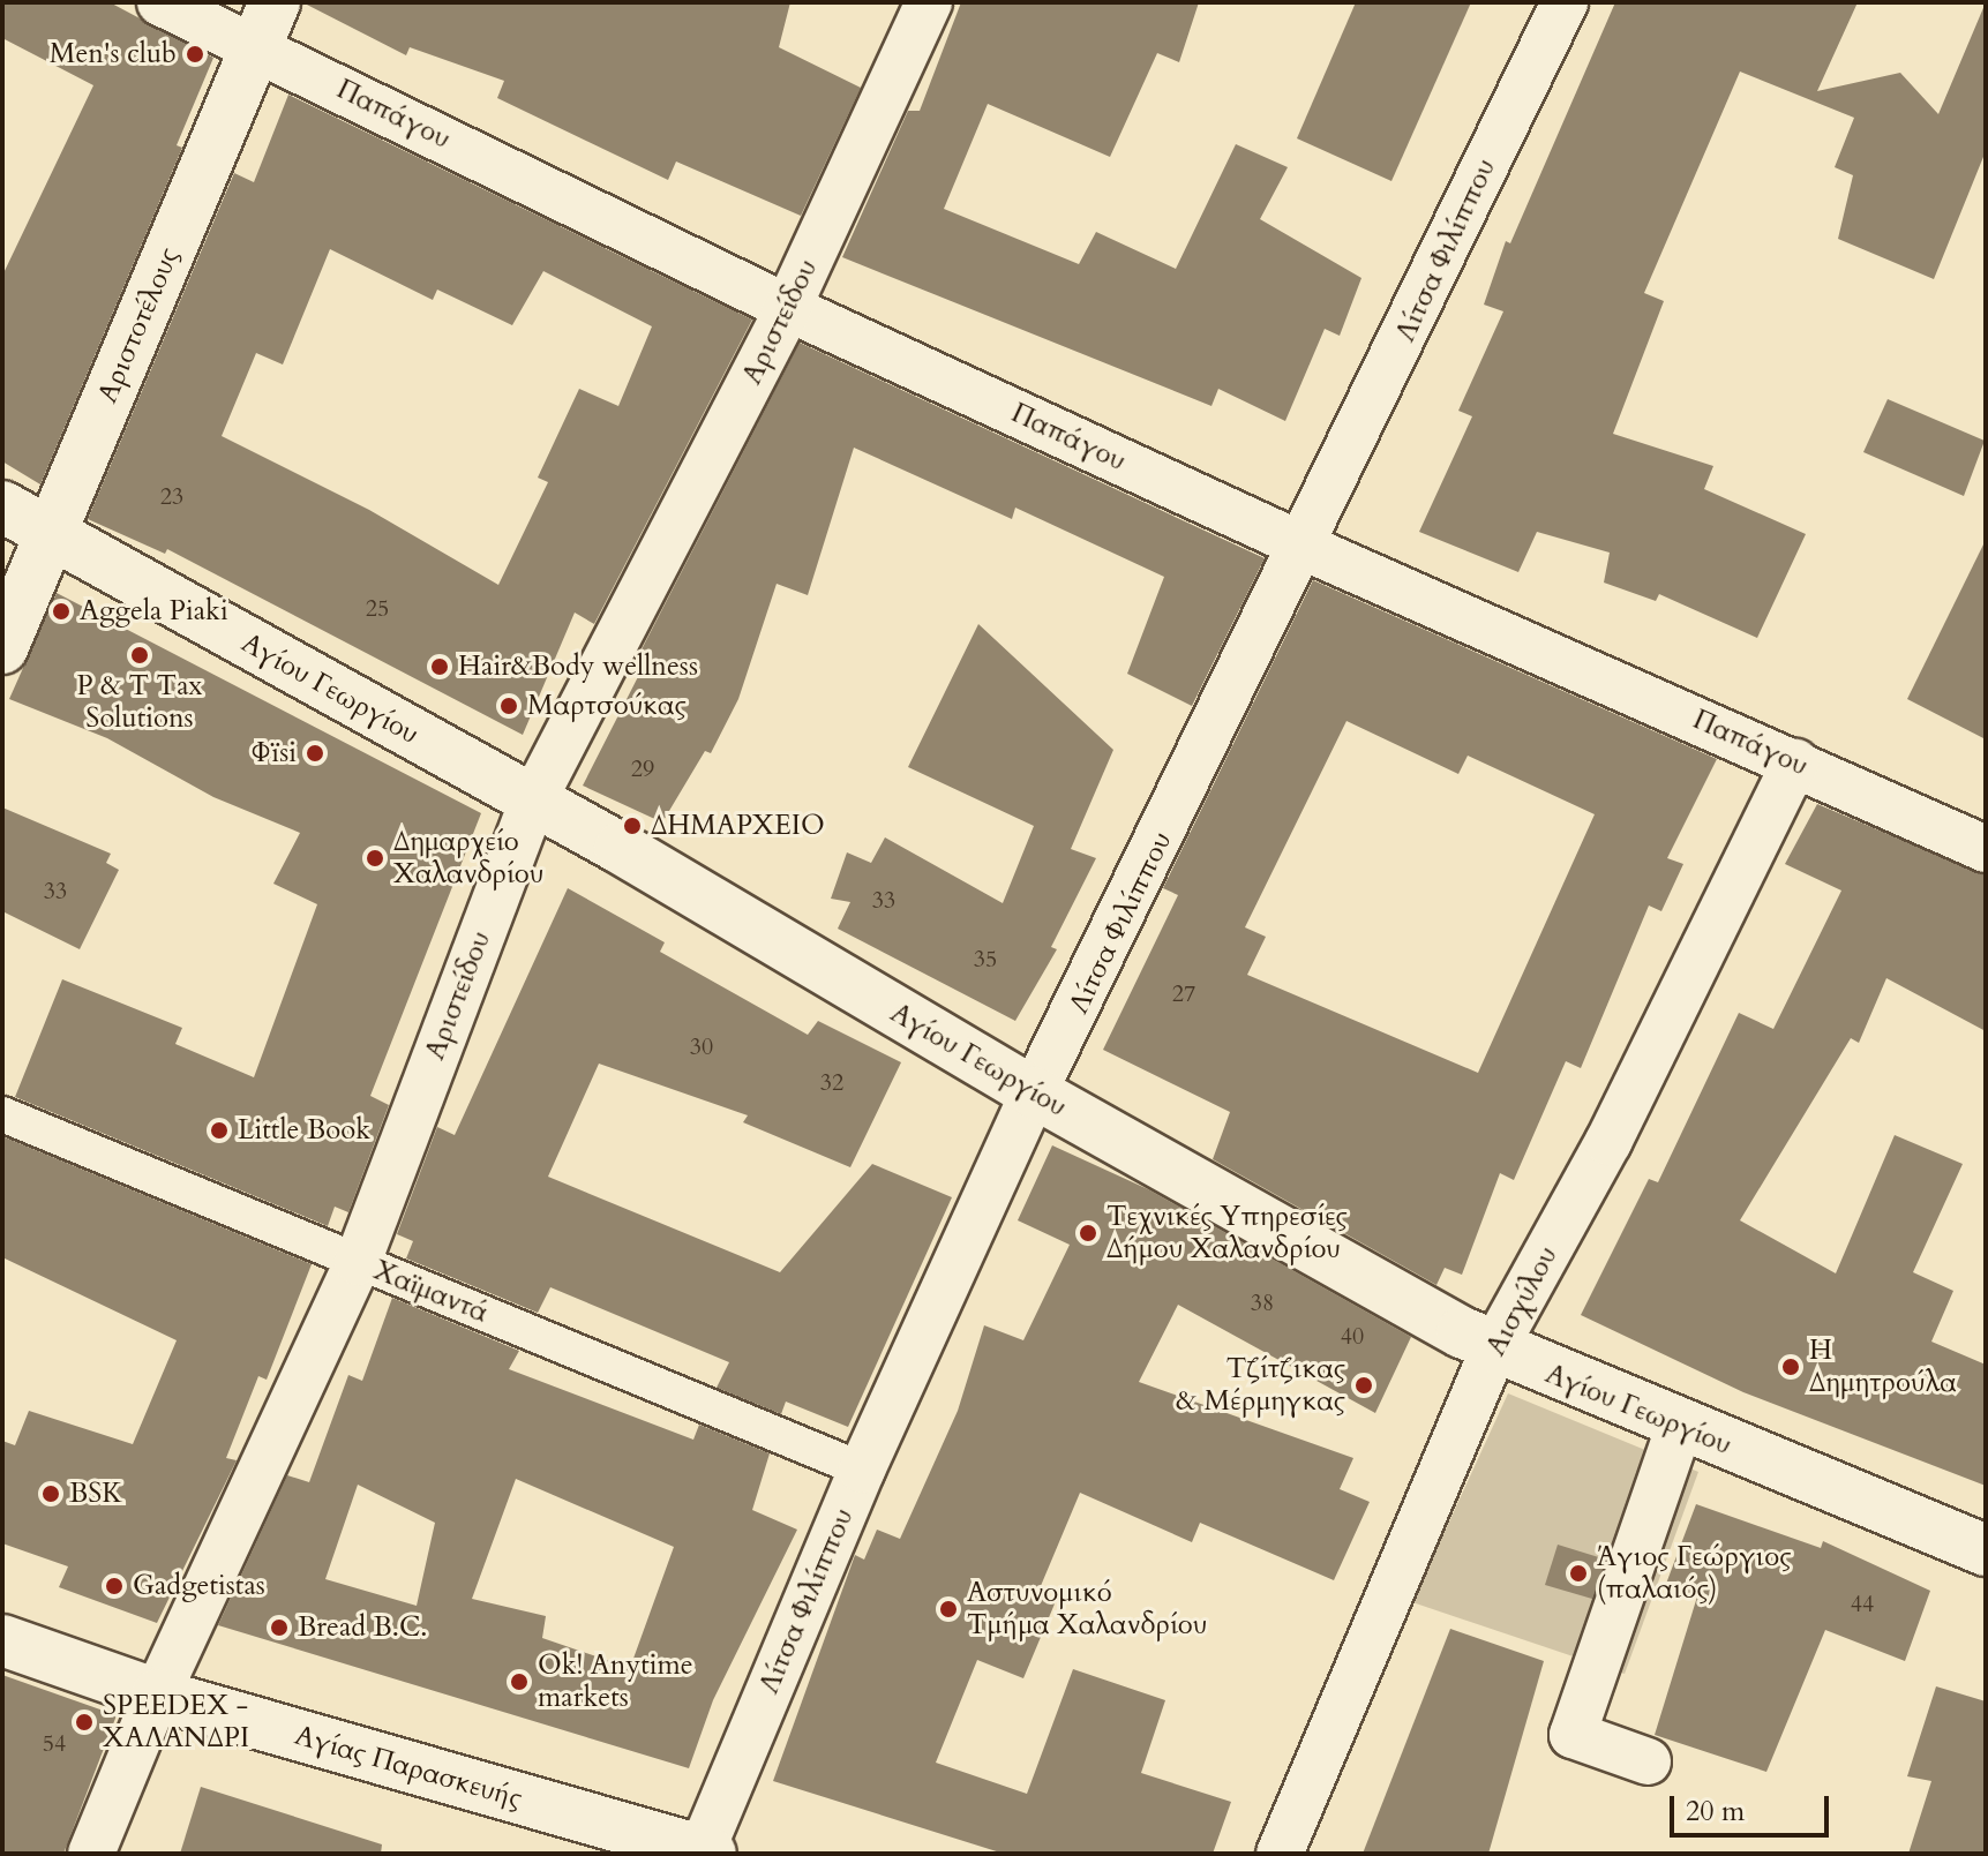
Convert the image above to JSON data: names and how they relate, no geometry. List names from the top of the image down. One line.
{"streets":{"street":["Παπάγου","Λίτσα Φιλίππου","Αριστείδου","Αριστοτέλους","Αγίου Γεωργίου","Χαϊμαντά","Αισχύλου","Αγίας Παρασκευής"]},"crossings":[["Παπάγου","Λίτσα Φιλίππου"],["Παπάγου","Αριστείδου"],["Παπάγου","Αριστοτέλους"],["Παπάγου","Αισχύλου"],["Λίτσα Φιλίππου","Αγίου Γεωργίου"],["Λίτσα Φιλίππου","Χαϊμαντά"],["Λίτσα Φιλίππου","Αγίας Παρασκευής"],["Αριστείδου","Αγίου Γεωργίου"],["Αριστείδου","Χαϊμαντά"],["Αριστείδου","Αγίας Παρασκευής"],["Αριστοτέλους","Αγίου Γεωργίου"],["Αγίου Γεωργίου","Αισχύλου"]],"places":["Men's club","Aggela Piaki","P & T Tax Solutions","Hair&Body wellness","Μαρτσούκας","Φïsi","ΔΗΜΑΡΧΕΙΟ","Δημαρχείο Χαλανδρίου","Little Book","Τεχνικές Υπηρεσίες Δήμου Χαλανδρίου","Η Δημητρούλα","Τζίτζικας & Μέρμηγκας","BSK","Άγιος Γεώργιος (παλαιός)","Gadgetistas","Αστυνομικό Τμήμα Χαλανδρίου","Bread B.C.","Ok! Anytime markets","SPEEDEX - ΧΑΛΑΝΔΡΙ"],"house_numbers":["23","25","29","33","33","35","27","30","32","38","40","44","54"],"scale_bar":"20 m"}
